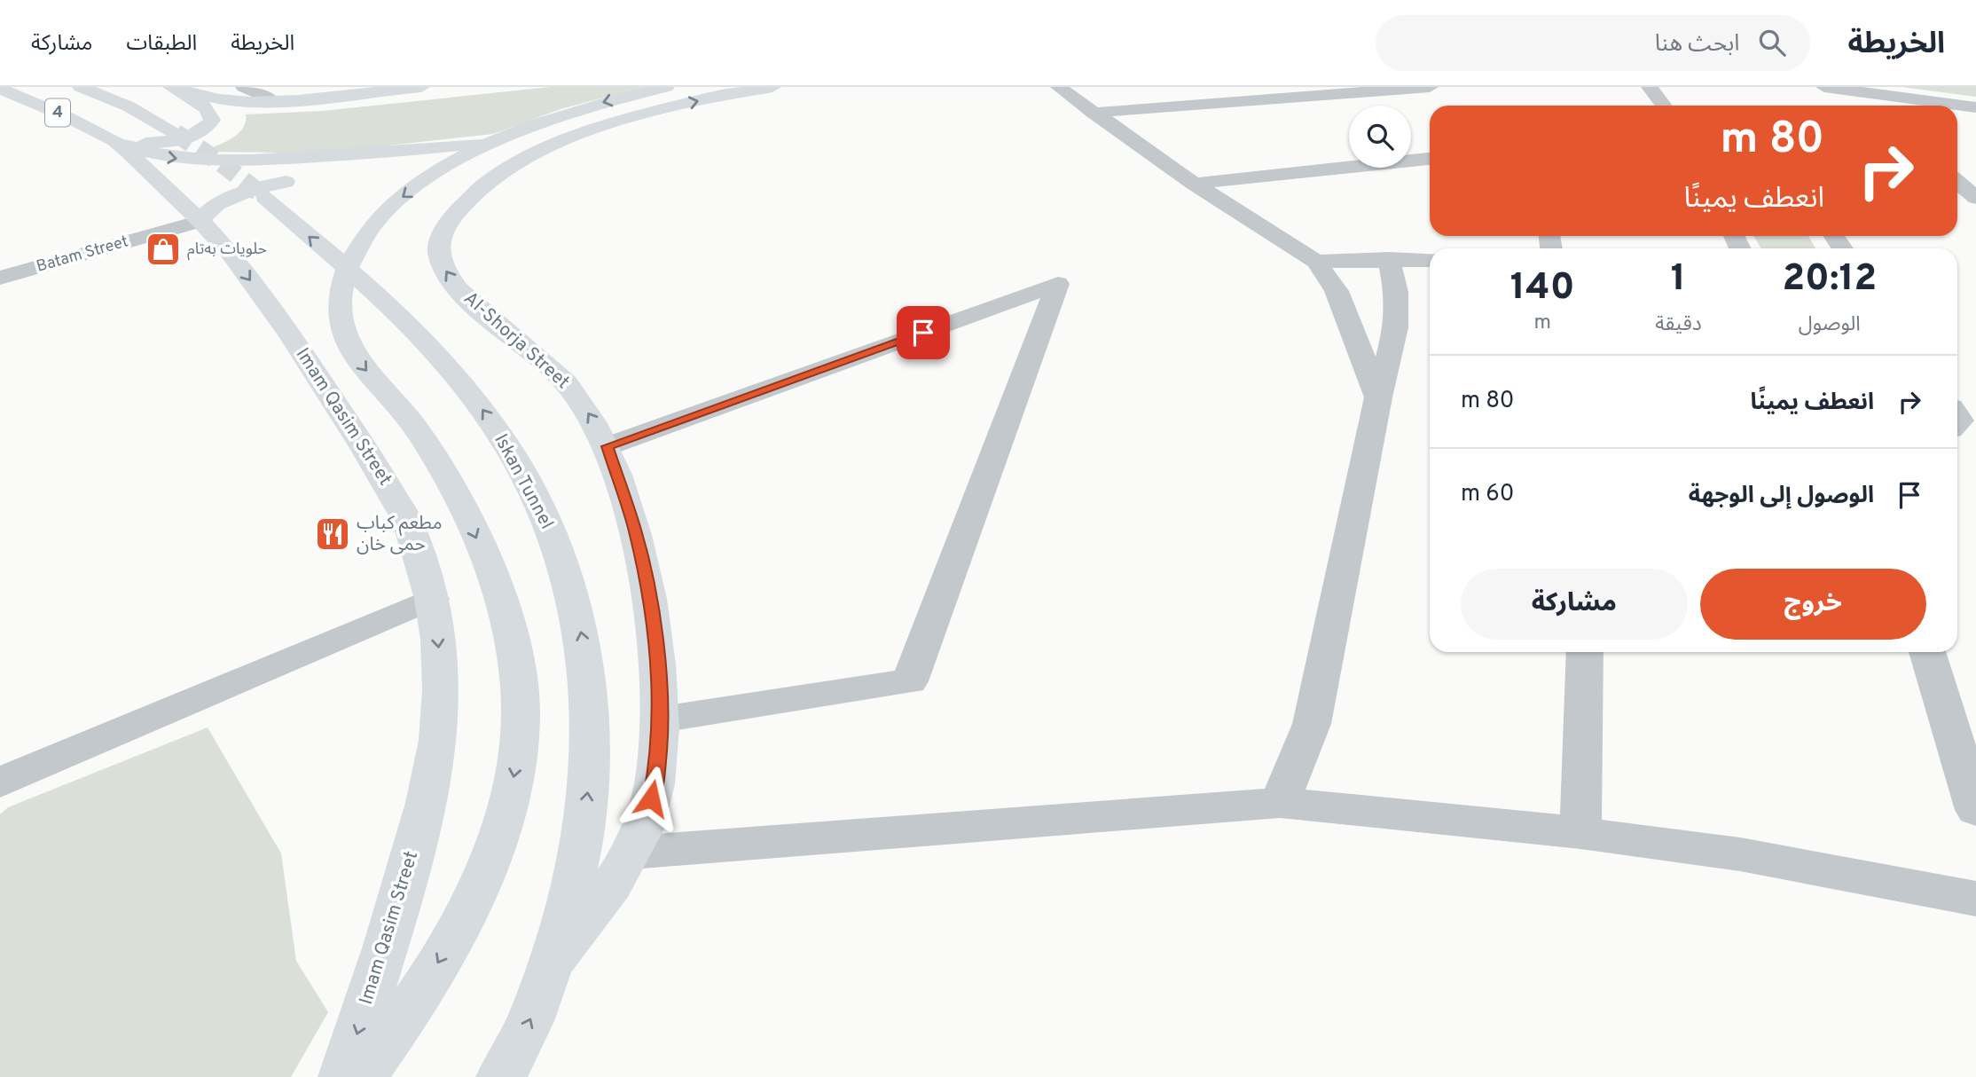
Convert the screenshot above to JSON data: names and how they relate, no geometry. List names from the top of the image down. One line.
{"streets":{"main road":["4","Al-Shorja Street","Imam Qasim Street","Iskan Tunnel"],"street":["Batam Street"]},"crossings":[["4","Imam Qasim Street"],["Batam Street","Imam Qasim Street"],["Al-Shorja Street","Iskan Tunnel"]],"one_way":["Imam Qasim Street","Iskan Tunnel"],"places":{"shop":["حلویات بەتام"],"restaurant":["مطعم كباب حمى خان"]},"page":{"header":"الخريطة","search":"ابحث هنا","nav":["الخريطة","الطبقات","مشاركة"],"turn":["80 m","انعطف يمينًا"],"eta":["20:12","الوصول","1","دقيقة","140","m"],"list":[{"name":"انعطف يمينًا","value":"80 m"},{"name":"الوصول إلى الوجهة","value":"60 m"}],"buttons":["خروج","مشاركة"]}}
